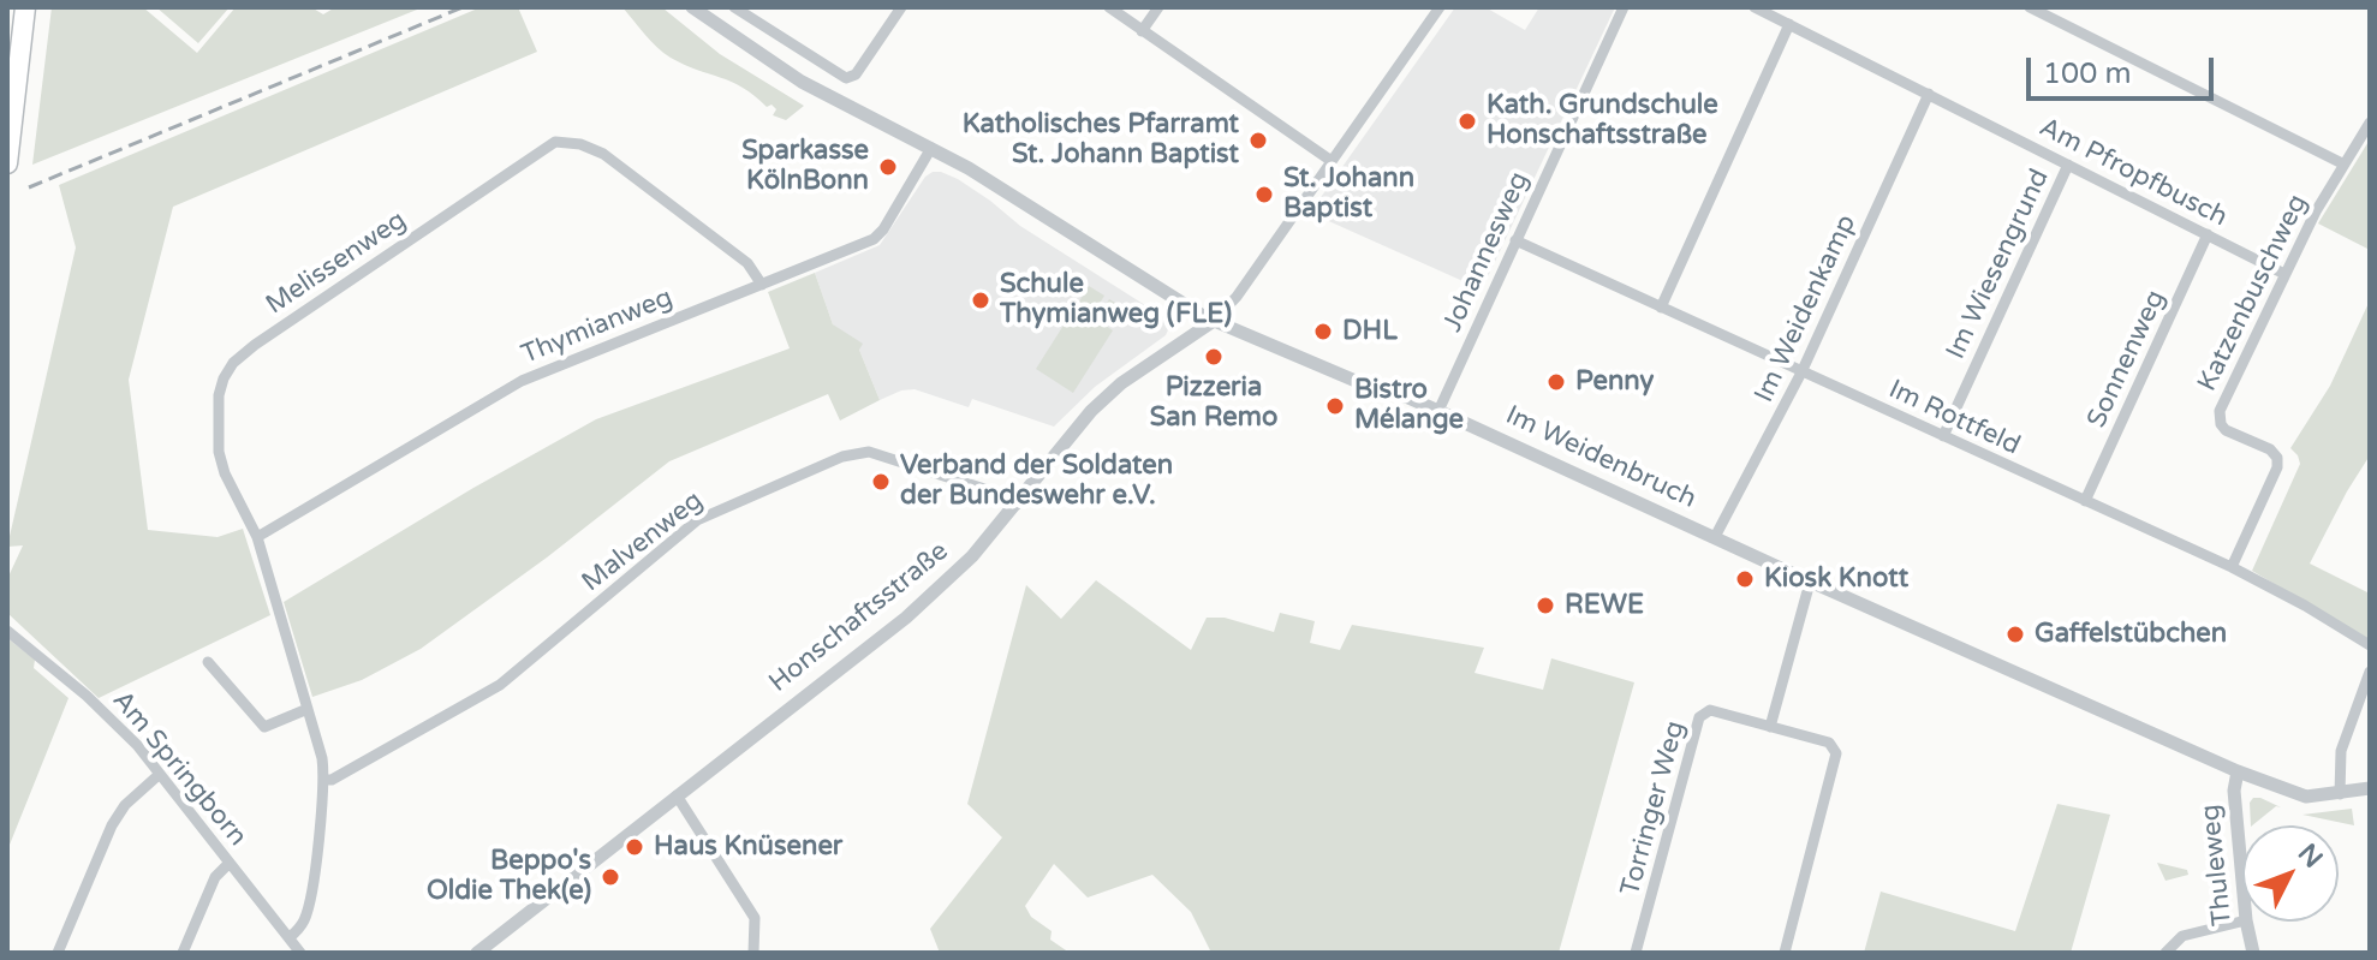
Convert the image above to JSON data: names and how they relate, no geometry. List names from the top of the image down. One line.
{"streets":{"street":["Am Pfropfbusch","Johannesweg","Melissenweg","Im Wiesengrund","Katzenbuschweg","Im Weidenkamp","Thymianweg","Sonnenweg","Im Rottfeld","Im Weidenbruch","Malvenweg","Honschaftsstraße","Am Springborn","Torringer Weg","Thuleweg"]},"crossings":[["Am Pfropfbusch","Im Wiesengrund"],["Am Pfropfbusch","Katzenbuschweg"],["Am Pfropfbusch","Im Weidenkamp"],["Am Pfropfbusch","Sonnenweg"],["Johannesweg","Im Rottfeld"],["Johannesweg","Im Weidenbruch"],["Melissenweg","Thymianweg"],["Melissenweg","Malvenweg"],["Melissenweg","Am Springborn"],["Im Wiesengrund","Im Rottfeld"],["Katzenbuschweg","Im Rottfeld"],["Im Weidenkamp","Im Rottfeld"],["Im Weidenkamp","Im Weidenbruch"],["Thymianweg","Im Weidenbruch"],["Sonnenweg","Im Rottfeld"],["Im Weidenbruch","Honschaftsstraße"],["Im Weidenbruch","Thuleweg"],["Malvenweg","Honschaftsstraße"]],"places":["Kath. Grundschule Honschaftsstraße","Katholisches Pfarramt St. Johann Baptist","Sparkasse KölnBonn","St. Johann Baptist","Schule Thymianweg (FLE)","DHL","Pizzeria San Remo","Penny","Bistro Mélange","Verband der Soldaten der Bundeswehr e.V.","Kiosk Knott","REWE","Gaffelstübchen","Haus Knüsener","Beppo's Oldie Thek(e)"],"scale_bar":"100 m","north":"top right"}
